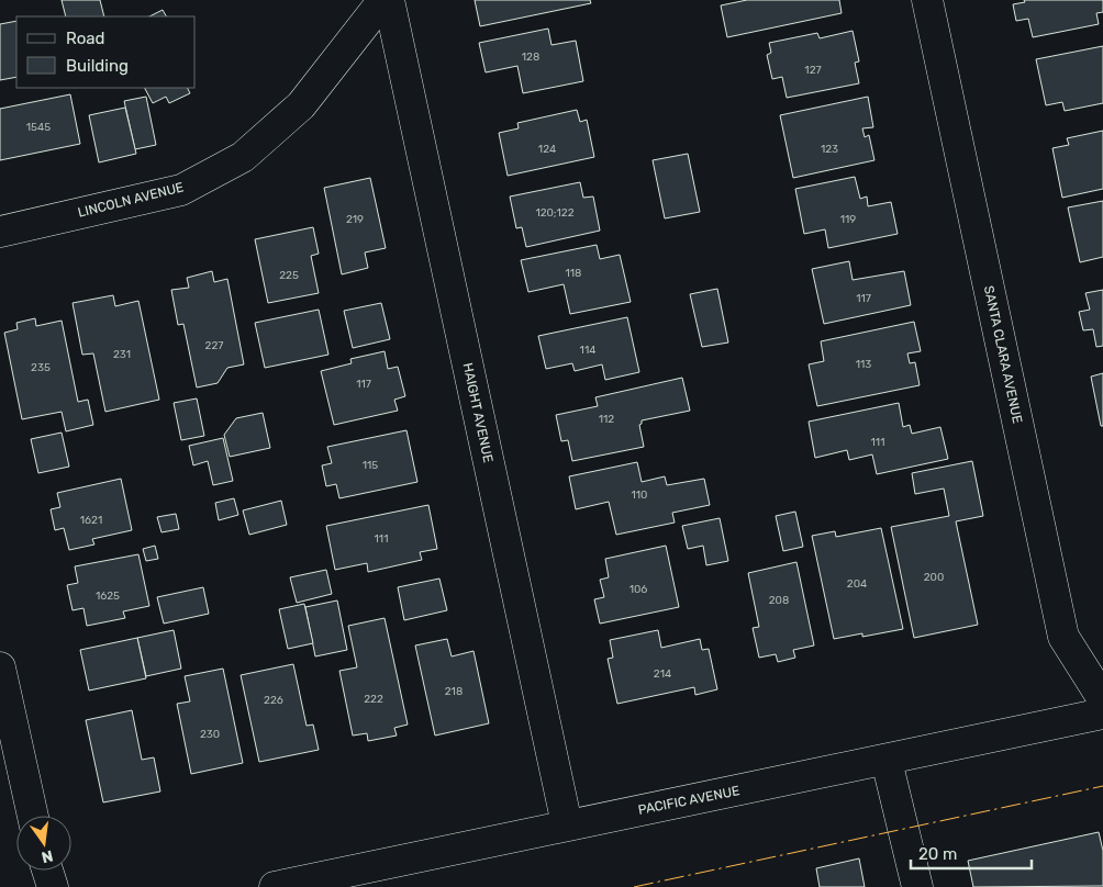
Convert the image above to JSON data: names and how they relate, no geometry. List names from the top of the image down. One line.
{"streets":{"street":["LINCOLN AVENUE","SANTA CLARA AVENUE","HAIGHT AVENUE","PACIFIC AVENUE"]},"crossings":[["HAIGHT AVENUE","PACIFIC AVENUE"]],"house_numbers":["128","127","1545","124","123","120;122","219","119","118","225","117","227","114","231","113","235","117","112","111","115","110","1621","111","200","204","106","1625","208","214","218","222","226","230"],"legend":["Road","Building"],"scale_bar":"20 m","north":"bottom"}
